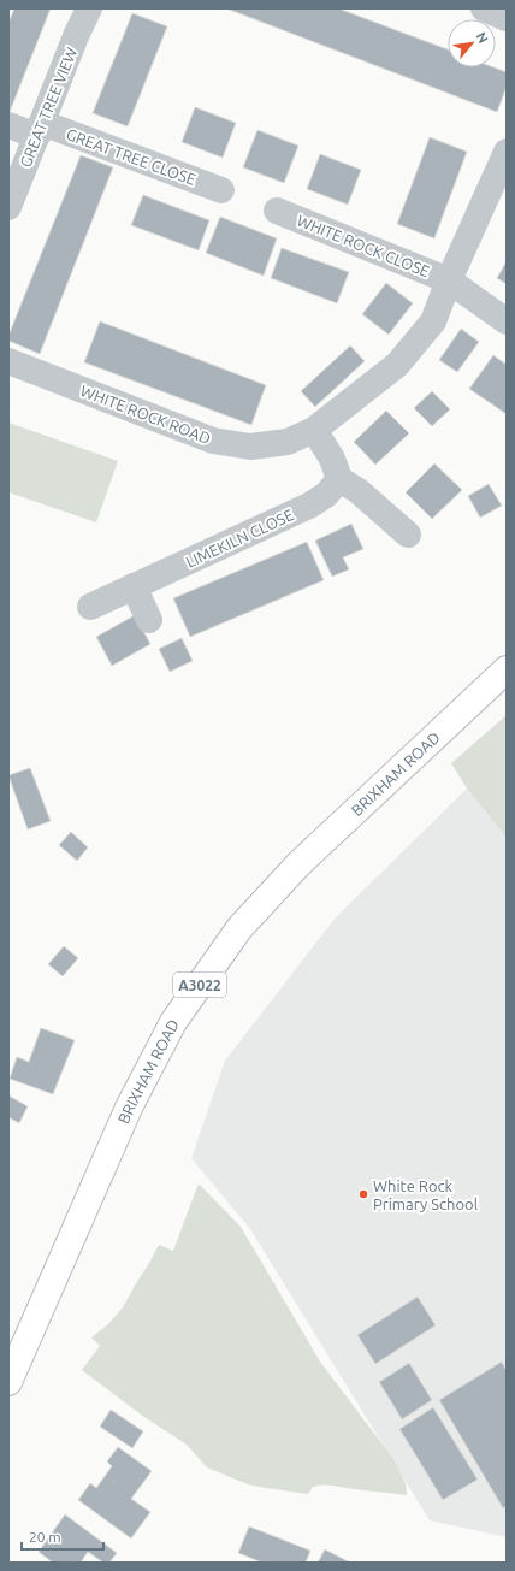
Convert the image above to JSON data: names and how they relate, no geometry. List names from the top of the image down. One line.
{"streets":{"main road":["BRIXHAM ROAD","A3022"],"street":["GREAT TREE VIEW","GREAT TREE CLOSE","WHITE ROCK CLOSE","WHITE ROCK ROAD","LIMEKILN CLOSE"]},"crossings":[["GREAT TREE VIEW","GREAT TREE CLOSE"],["WHITE ROCK CLOSE","WHITE ROCK ROAD"]],"places":["White Rock Primary School"],"scale_bar":"20 m","north":"top right"}
